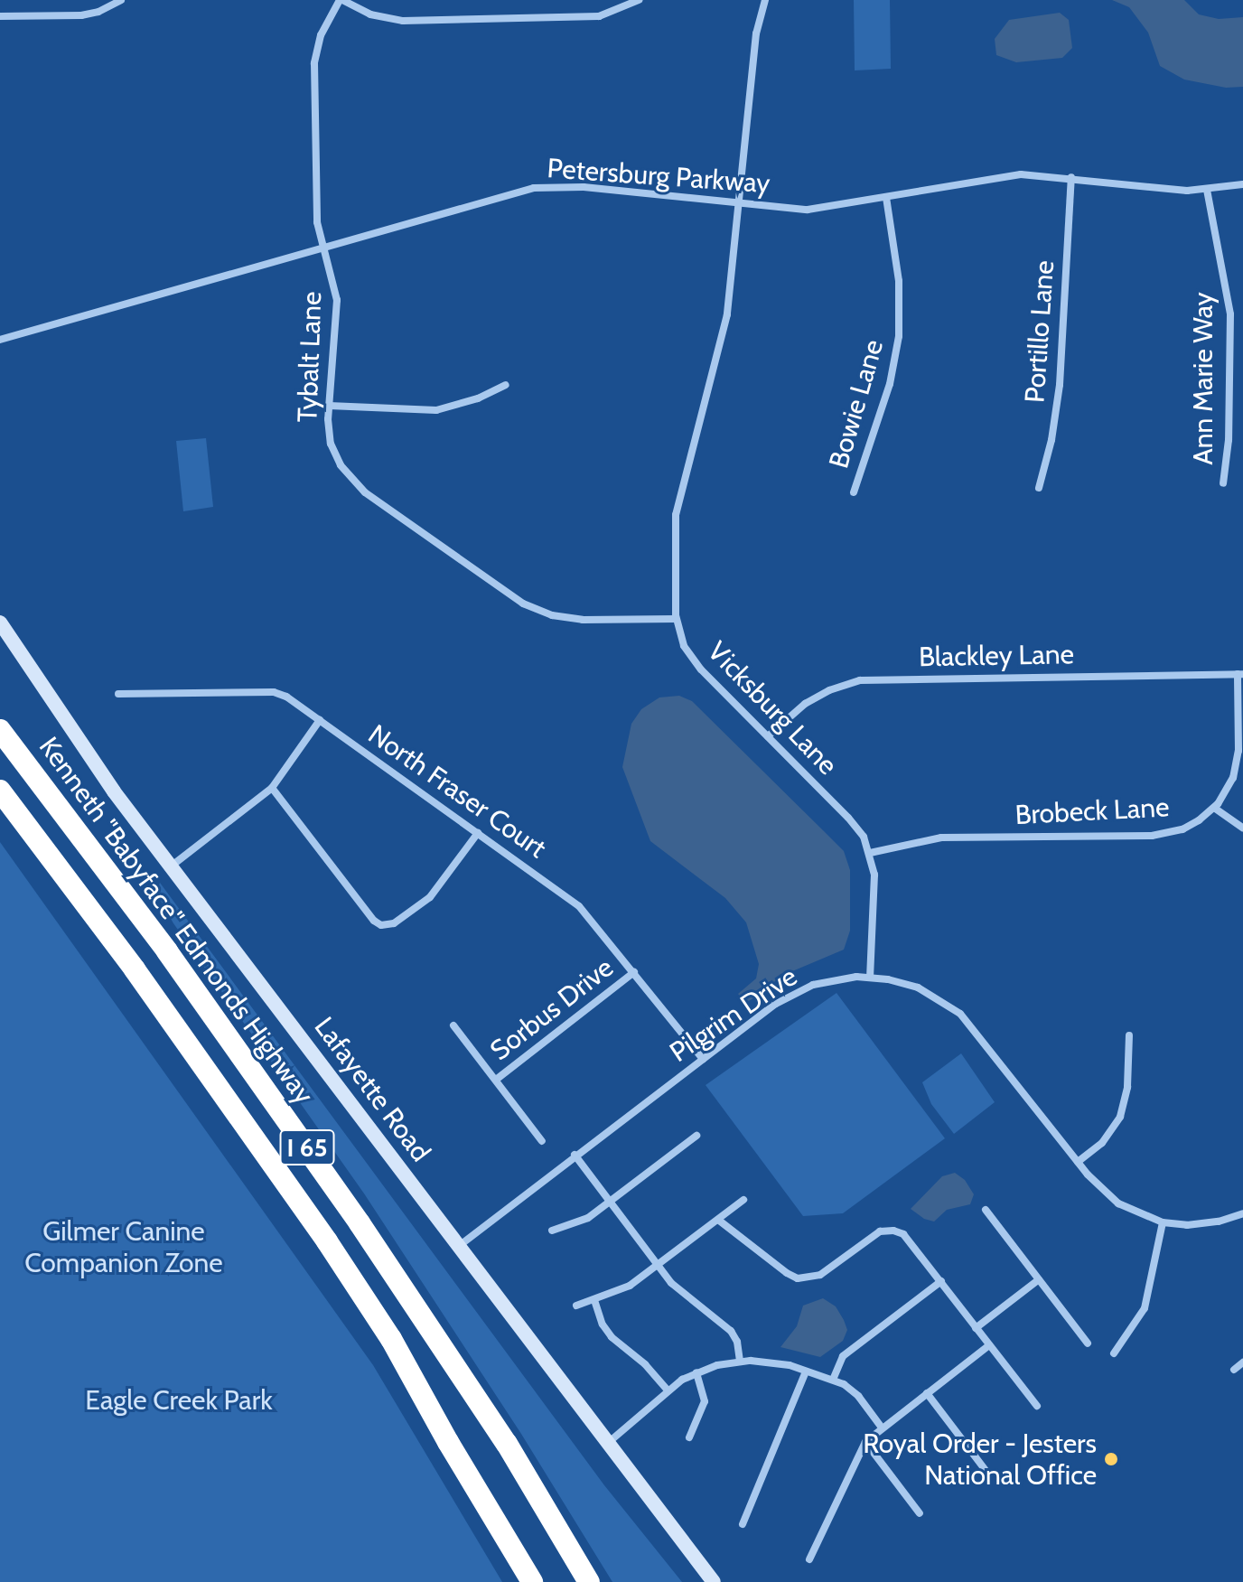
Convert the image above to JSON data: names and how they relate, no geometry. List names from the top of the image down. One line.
{"streets":{"highway":["Kenneth \"Babyface\" Edmonds Highway","I 65"],"main road":["Lafayette Road"],"street":["Petersburg Parkway","Portillo Lane","Tybalt Lane","Ann Marie Way","Bowie Lane","Blackley Lane","Vicksburg Lane","North Fraser Court","Brobeck Lane","Sorbus Drive","Pilgrim Drive"]},"crossings":[["Petersburg Parkway","Portillo Lane"],["Petersburg Parkway","Tybalt Lane"],["Petersburg Parkway","Ann Marie Way"],["Petersburg Parkway","Bowie Lane"],["Petersburg Parkway","Vicksburg Lane"],["Tybalt Lane","Vicksburg Lane"],["Blackley Lane","Vicksburg Lane"],["Blackley Lane","Brobeck Lane"],["Vicksburg Lane","Brobeck Lane"],["Vicksburg Lane","Pilgrim Drive"],["North Fraser Court","Sorbus Drive"],["North Fraser Court","Pilgrim Drive"],["Pilgrim Drive","Lafayette Road"]],"parks":["Gilmer Canine Companion Zone","Eagle Creek Park"],"places":["Royal Order - Jesters National Office"]}
